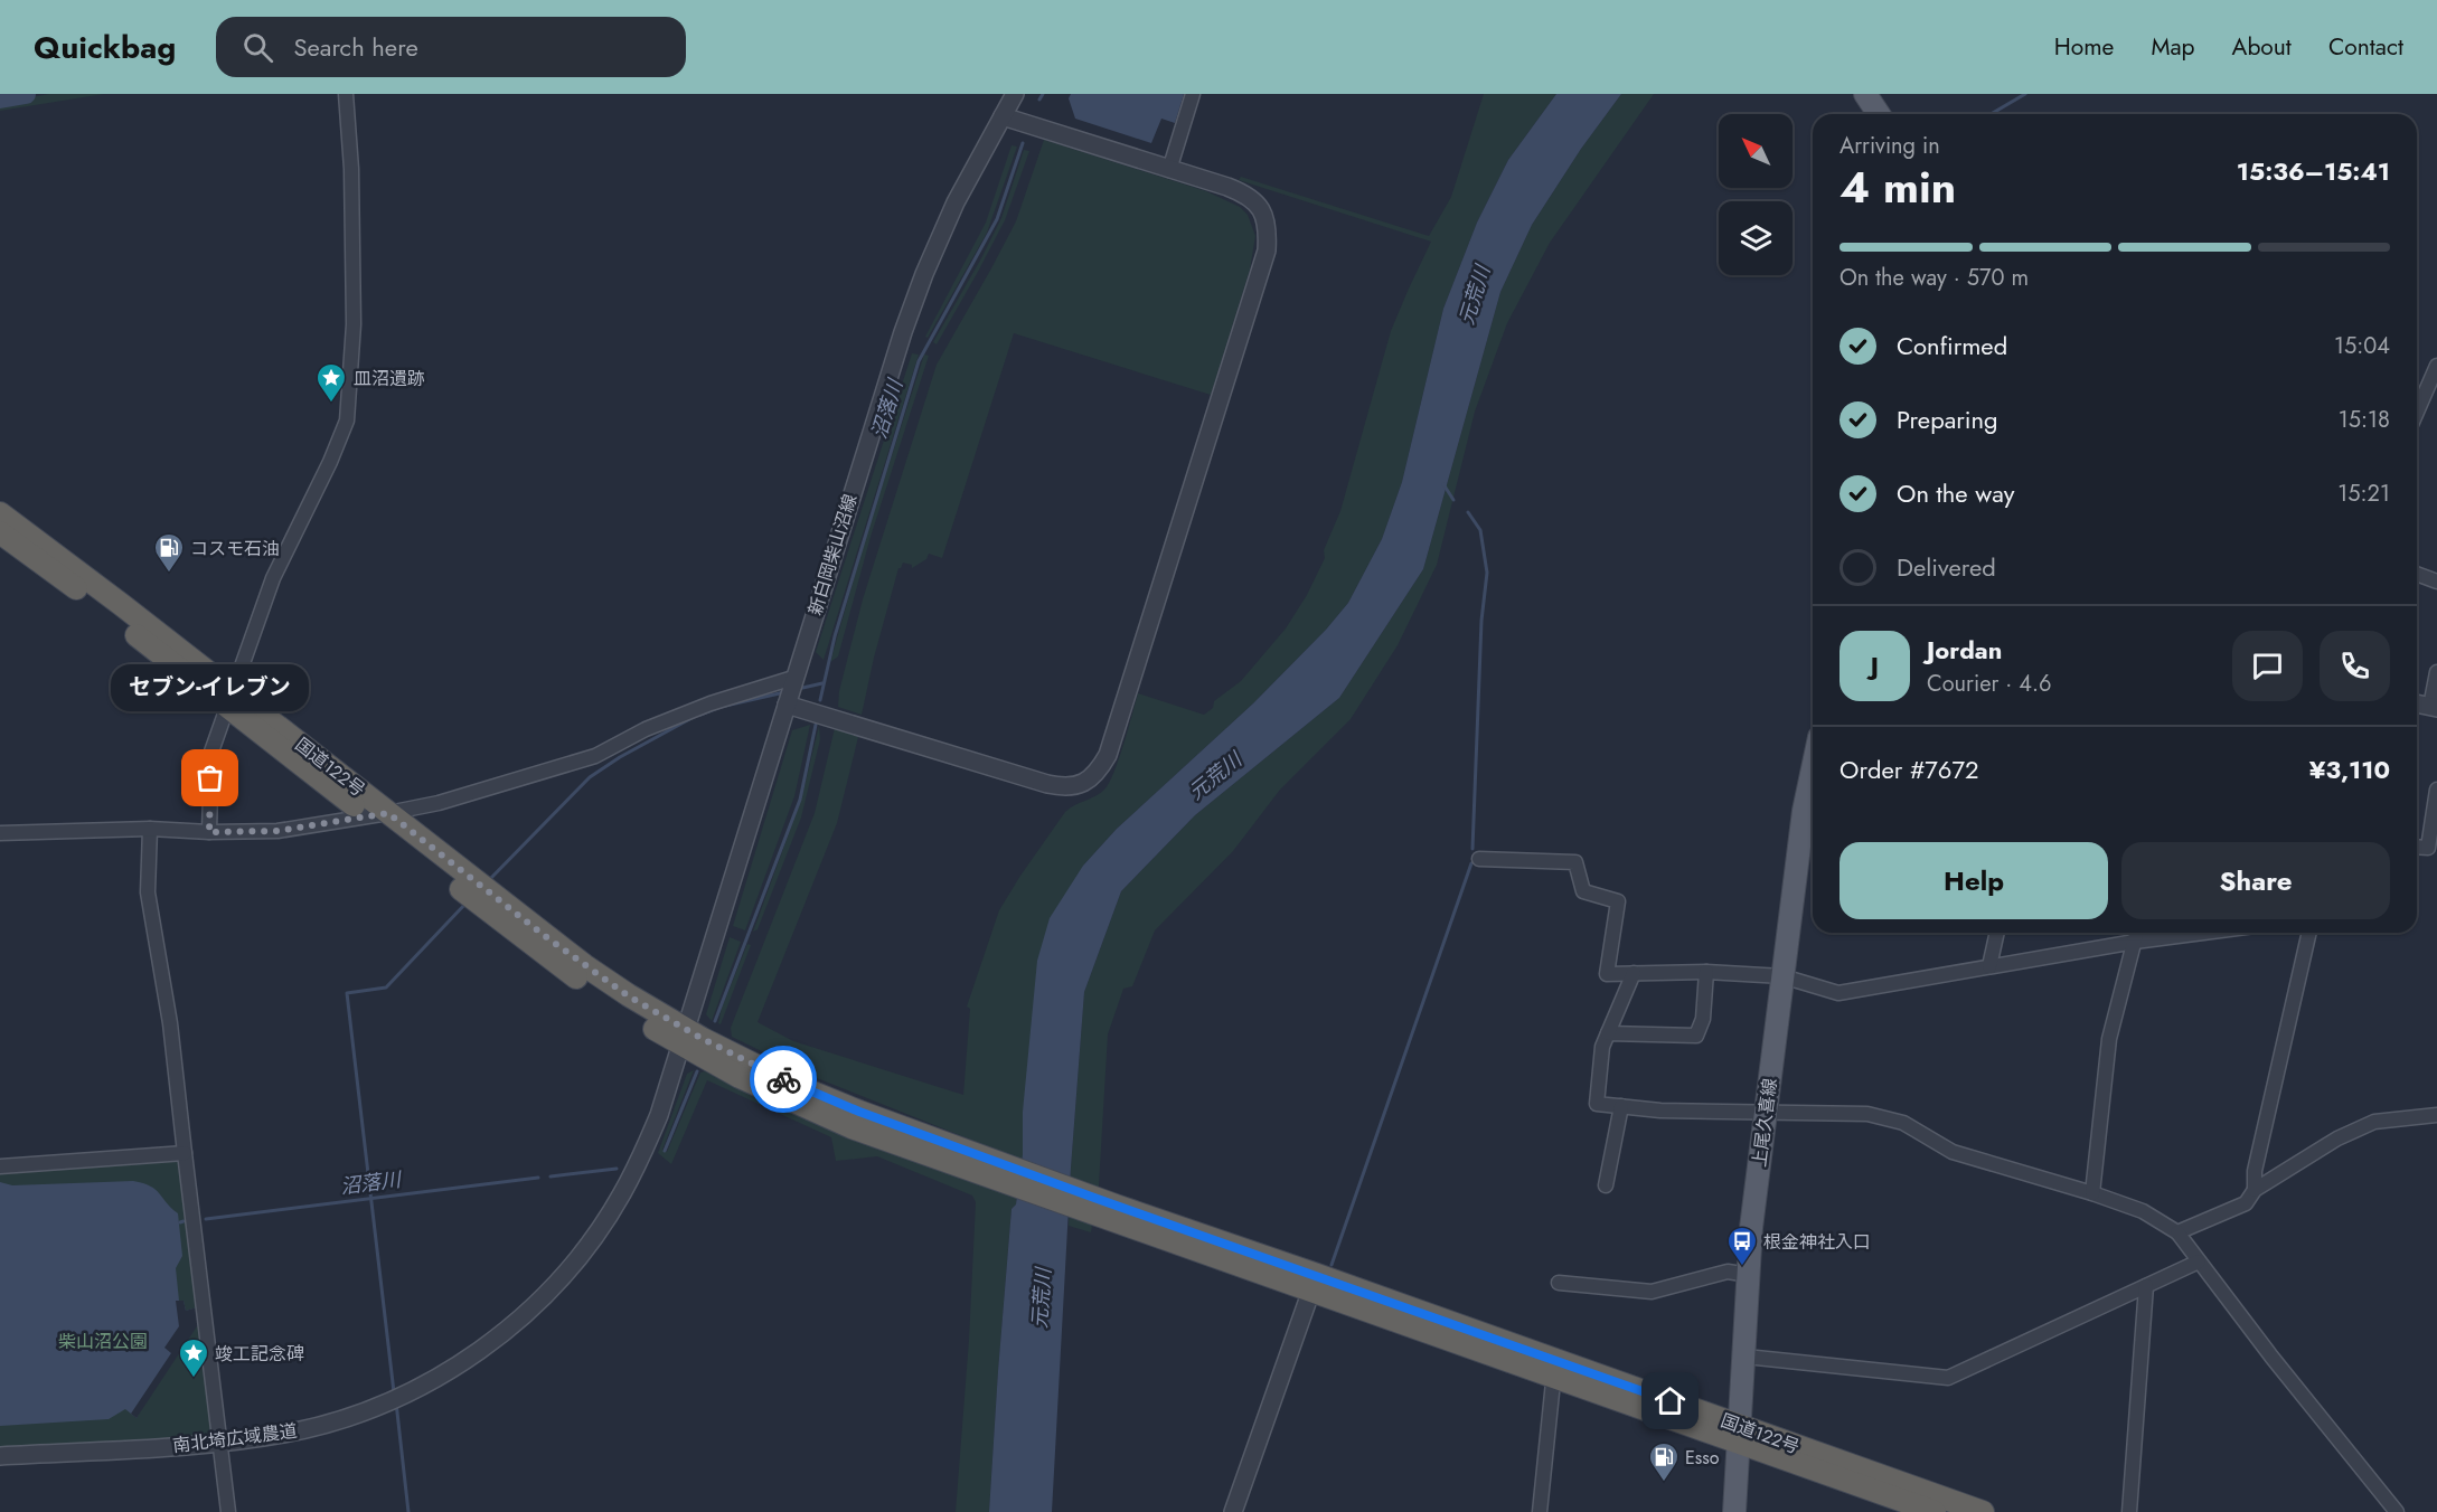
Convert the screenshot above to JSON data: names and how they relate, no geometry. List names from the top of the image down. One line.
{"streets":{"highway":["国道122号"],"main road":["上尾久喜線"],"street":["新白岡柴山沼線","南北埼広域農道"]},"crossings":[["新白岡柴山沼線","国道122号"],["新白岡柴山沼線","南北埼広域農道"],["国道122号","上尾久喜線"],["国道122号","南北埼広域農道"]],"water":["元荒川","沼落川"],"parks":["柴山沼公園"],"places":{"place":["皿沼遺跡","竣工記念碑"],"fuel station":["コスモ石油","Esso"],"other":["セブン-イレブン"],"bus stop":["根金神社入口"]},"north":"top left","page":{"header":"Quickbag","search":"Search here","nav":["Home","Map","About","Contact"],"heading":["4 min","Arriving in","15:36–15:41"],"panel":["Jordan","Courier · 4.6","Order #7672","¥3,110"],"bar":"On the way · 570 m","list":[["Confirmed","15:04"],["Preparing","15:18"],["On the way","15:21"],"Delivered"],"round":"J","bubble":"セブン-イレブン","buttons":["Help","Share"]}}
